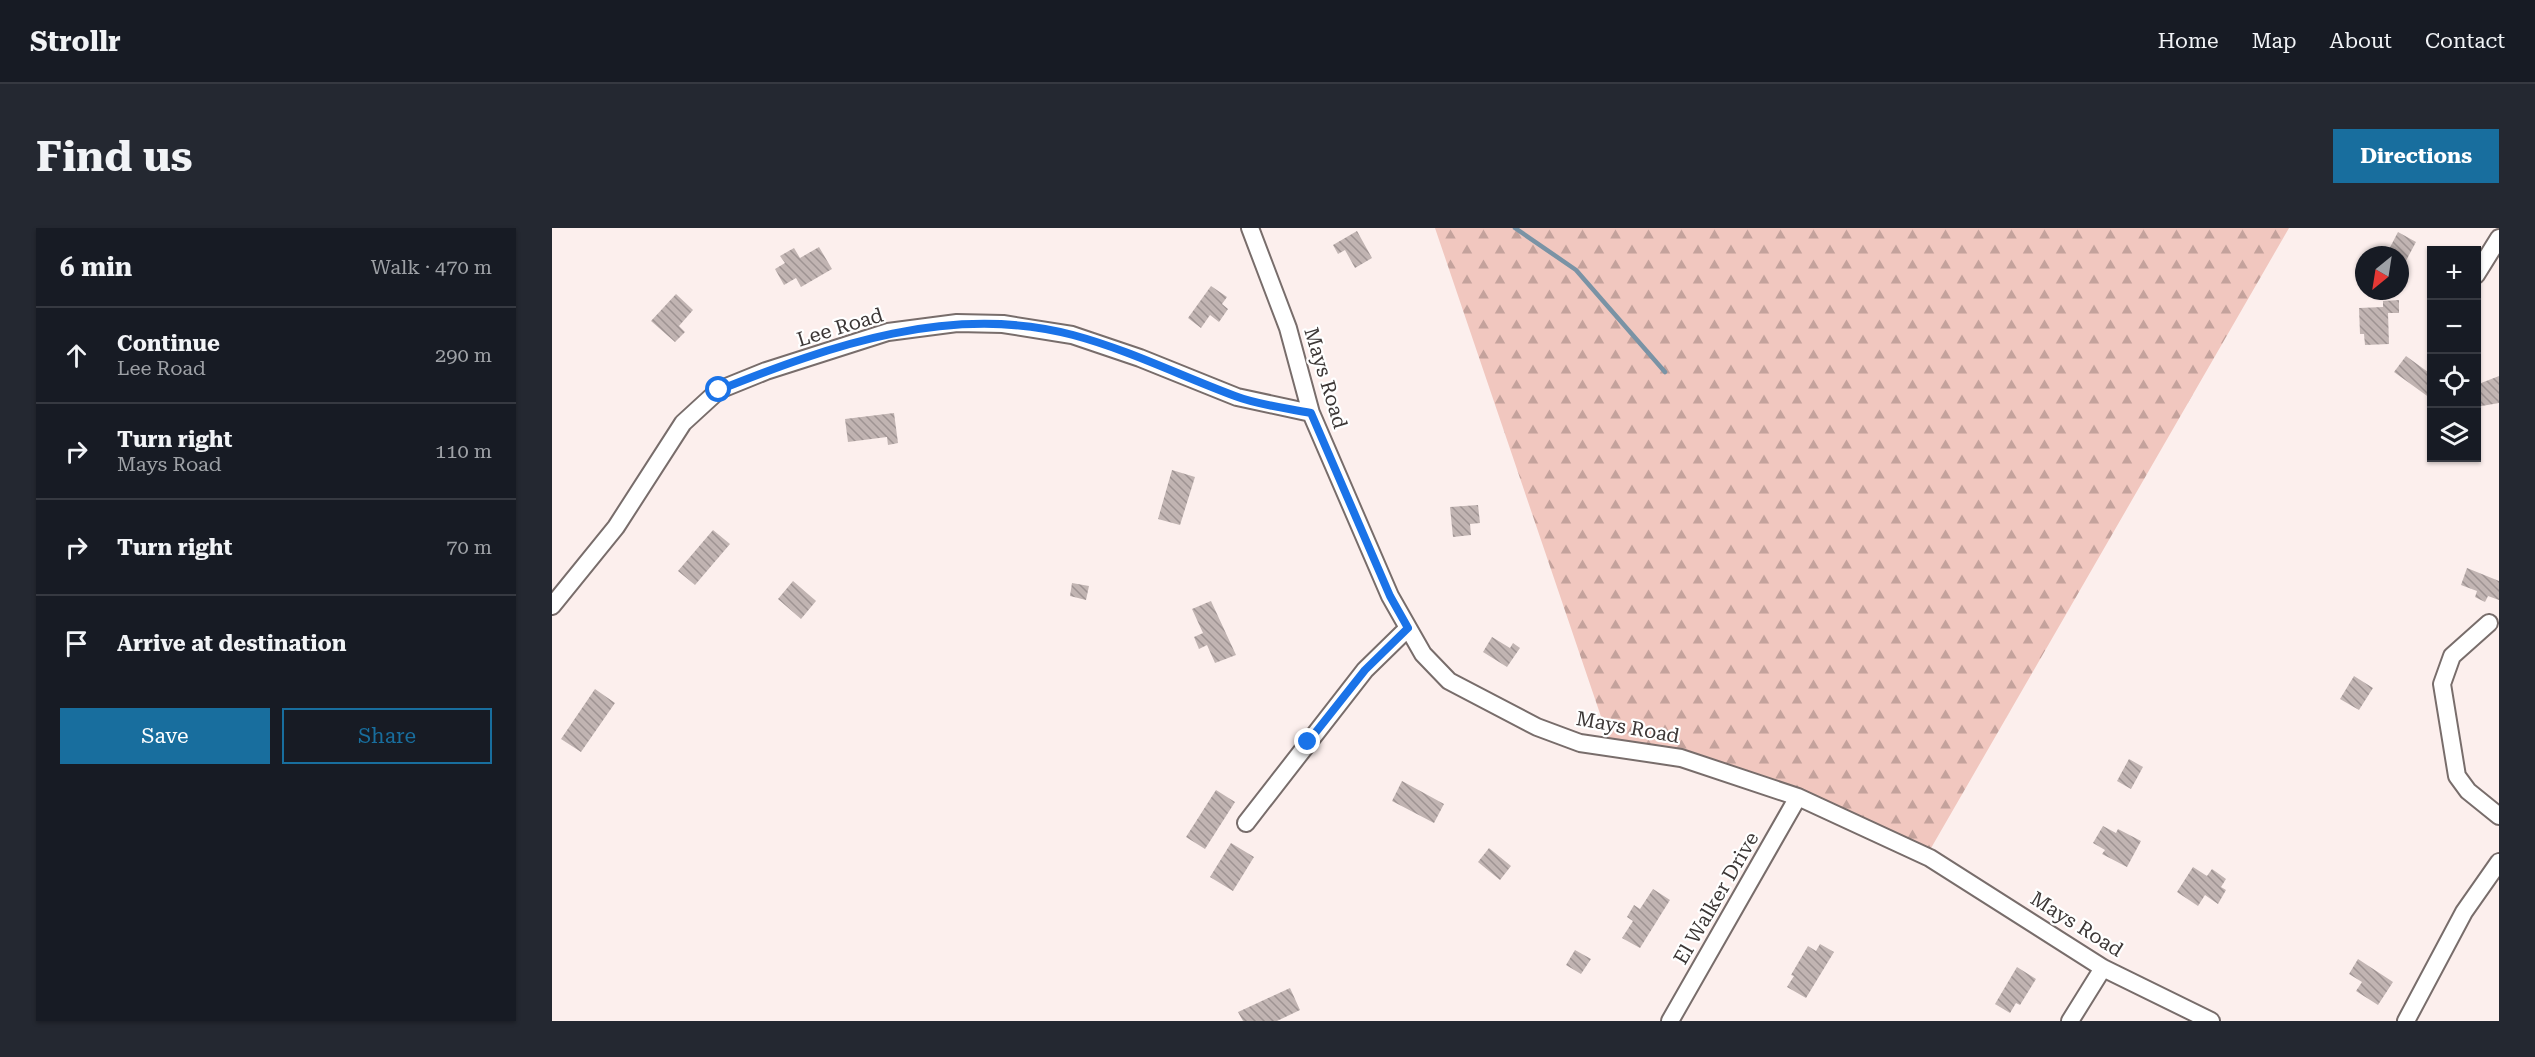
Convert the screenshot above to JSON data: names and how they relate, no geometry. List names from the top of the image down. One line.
{"streets":{"street":["Lee Road","Mays Road","El Walker Drive"]},"crossings":[["Lee Road","Mays Road"],["Mays Road","El Walker Drive"]],"north":"bottom left","page":{"header":"Strollr","nav":["Home","Map","About","Contact"],"buttons":["Directions",["Save","Share"]],"title":"Find us","heading":["6 min","Walk · 470 m"],"map_buttons":["+","−"],"list":[["Continue","Lee Road","290 m"],["Turn right","Mays Road","110 m"],["Turn right","70 m"],"Arrive at destination"]}}
